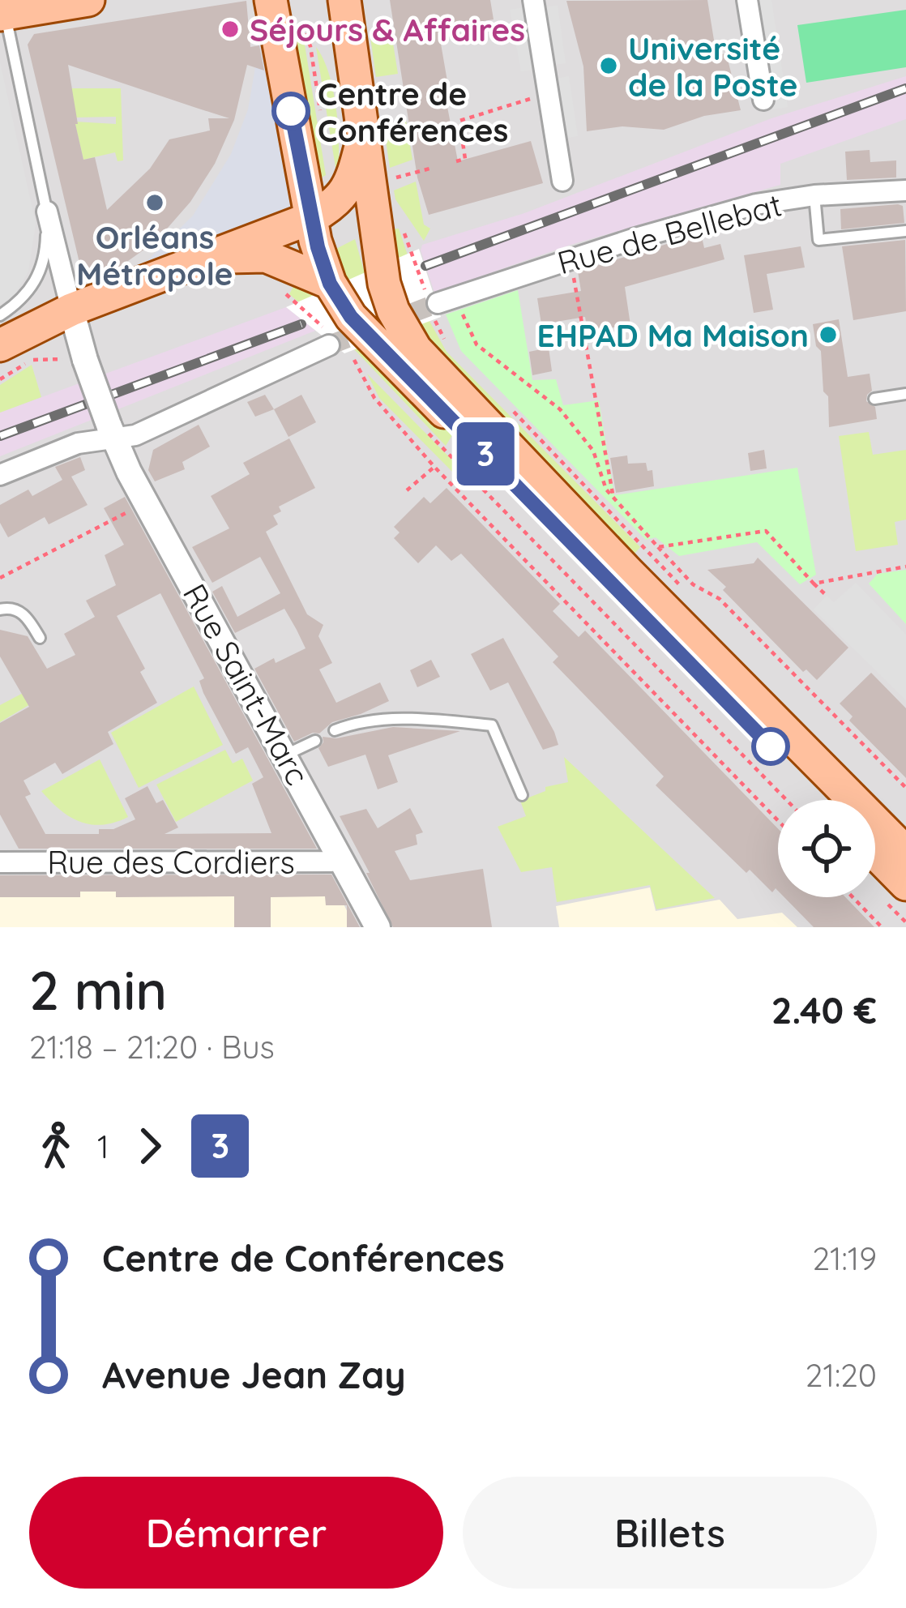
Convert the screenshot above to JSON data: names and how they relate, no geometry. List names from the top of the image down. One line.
{"streets":{"street":["Rue de Bellebat","Rue Saint-Marc","Rue des Cordiers"]},"crossings":[["Rue Saint-Marc","Rue des Cordiers"]],"places":["Séjours & Affaires","Université de la Poste","Centre de Conférences","Orléans Métropole","EHPAD Ma Maison"],"lines":["bus line 3"],"page":{"on_map":"3","heading":["2 min","21:18 – 21:20 · Bus","2.40 €"],"legs":["1","3"],"list":[{"name":"Centre de Conférences","value":"21:19"},{"name":"Avenue Jean Zay","value":"21:20"}],"buttons":["Démarrer","Billets"]}}
